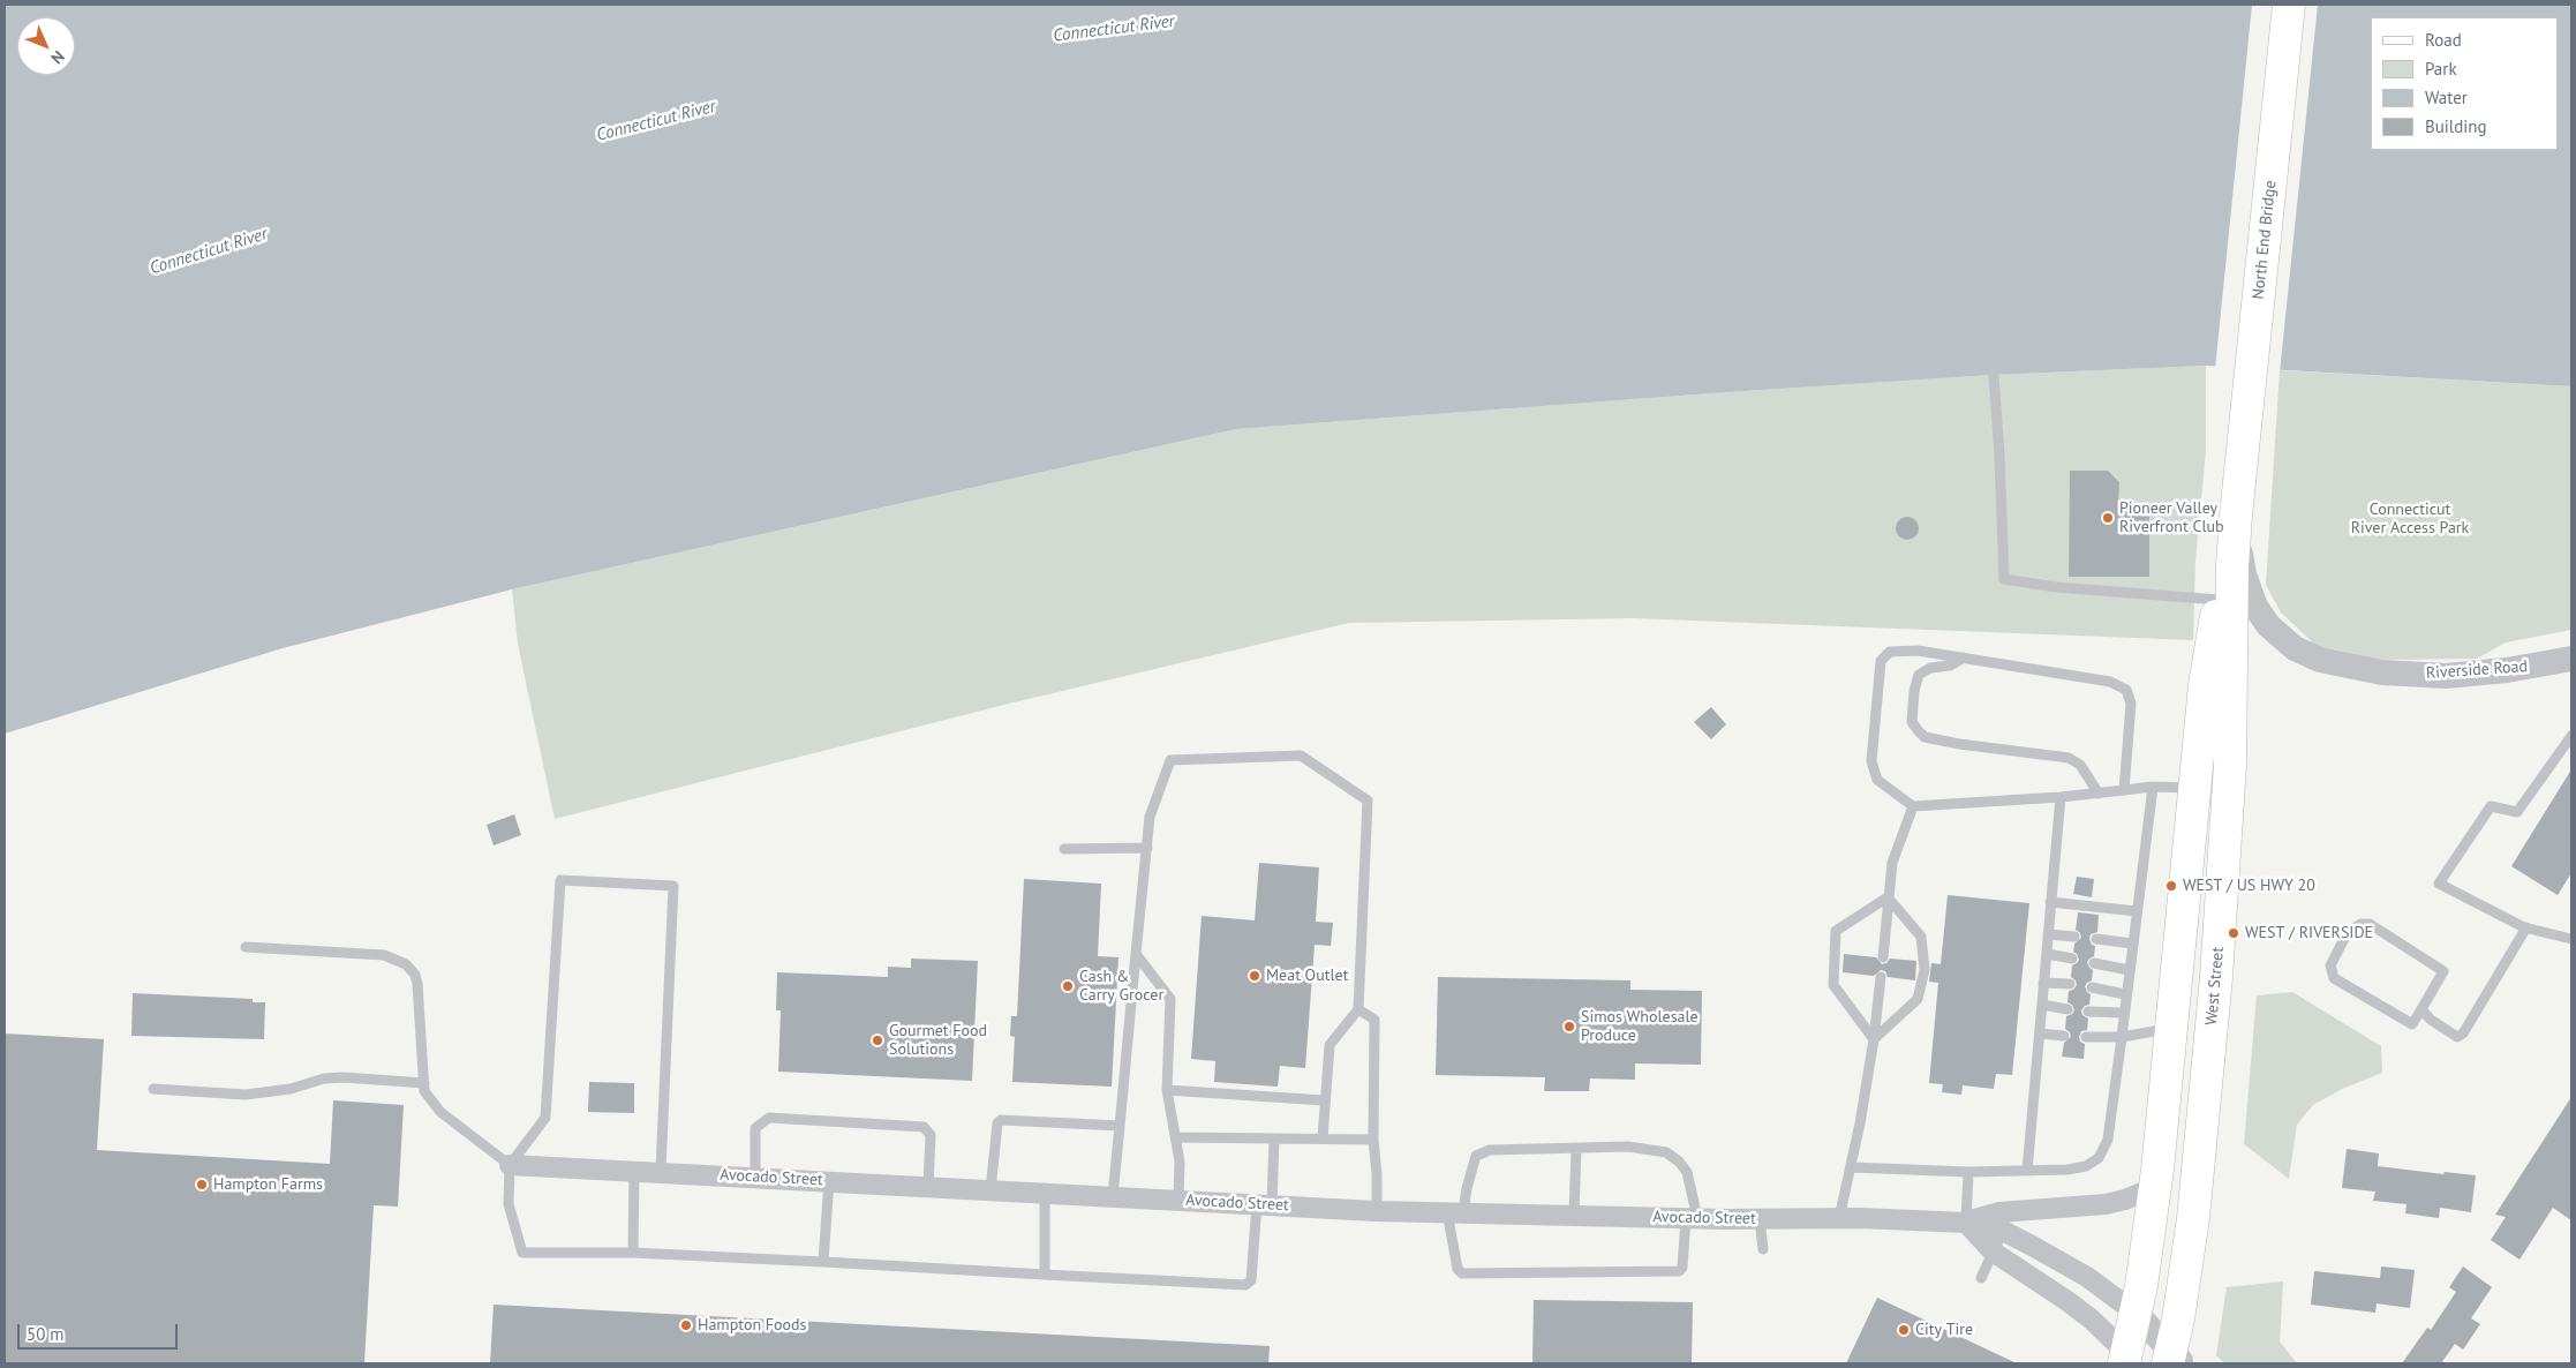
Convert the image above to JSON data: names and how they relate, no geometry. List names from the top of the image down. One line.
{"streets":{"main road":["North End Bridge","West Street"],"street":["Riverside Road","Avocado Street"]},"crossings":[["North End Bridge","West Street"],["Riverside Road","West Street"],["West Street","Avocado Street"]],"water":["Connecticut River"],"parks":["Connecticut River Access Park"],"places":["Pioneer Valley Riverfront Club","WEST / US HWY 20","WEST / RIVERSIDE","Meat Outlet","Cash & Carry Grocer","Simos Wholesale Produce","Gourmet Food Solutions","Hampton Farms","Hampton Foods","City Tire"],"legend":["Road","Park","Water","Building"],"scale_bar":"50 m","north":"bottom right"}
